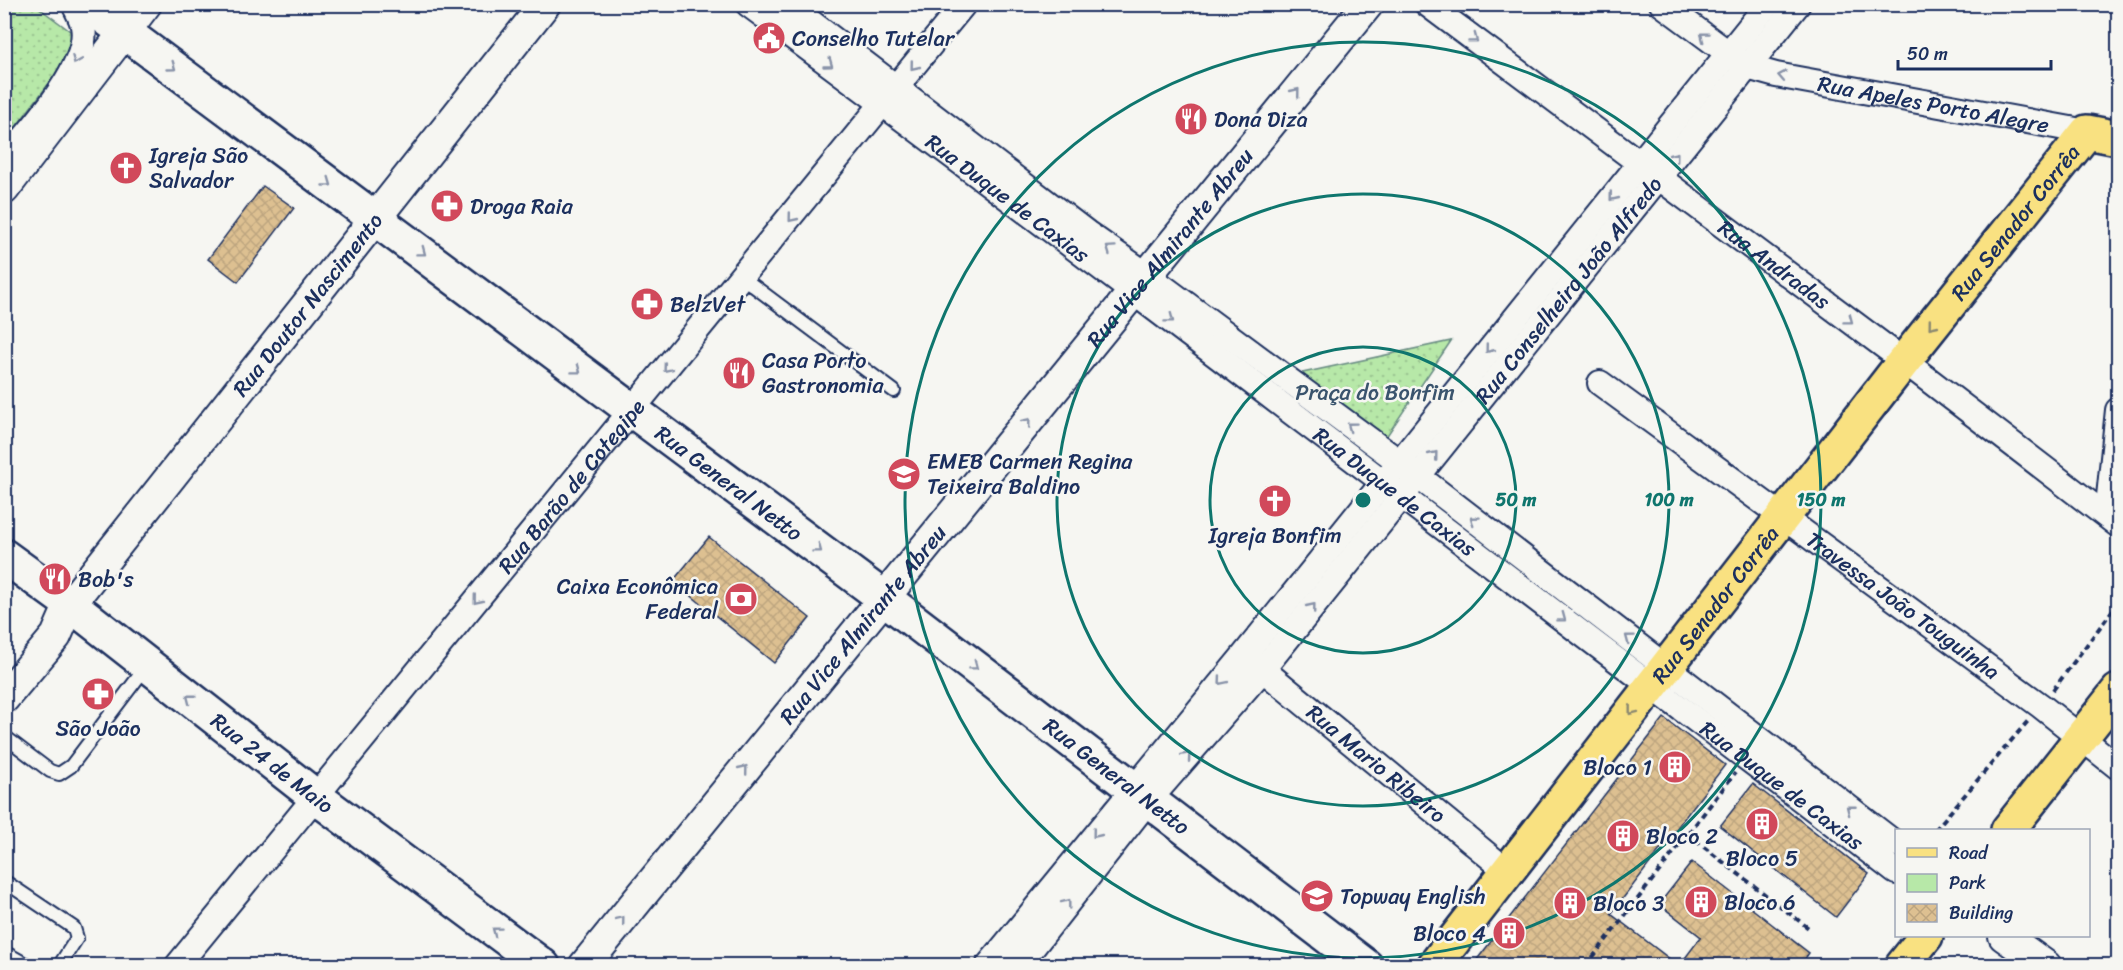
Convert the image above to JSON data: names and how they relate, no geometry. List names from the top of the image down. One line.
{"streets":{"main road":["Rua Senador Corrêa","Rua General Netto","Rua 24 de Maio"],"street":["Rua Apeles Porto Alegre","Rua Duque de Caxias","Rua Vice Almirante Abreu","Rua Andradas","Rua Conselheiro João Alfredo","Rua Doutor Nascimento","Rua Barão de Cotegipe","Travessa João Touguinha","Rua Mario Ribeiro"]},"crossings":[["Rua Apeles Porto Alegre","Rua Senador Corrêa"],["Rua Apeles Porto Alegre","Rua Conselheiro João Alfredo"],["Rua Duque de Caxias","Rua Senador Corrêa"],["Rua Duque de Caxias","Rua Vice Almirante Abreu"],["Rua Duque de Caxias","Rua Conselheiro João Alfredo"],["Rua Duque de Caxias","Rua Barão de Cotegipe"],["Rua Senador Corrêa","Rua Andradas"],["Rua Senador Corrêa","Travessa João Touguinha"],["Rua Senador Corrêa","Rua Mario Ribeiro"],["Rua Vice Almirante Abreu","Rua General Netto"],["Rua Andradas","Rua Conselheiro João Alfredo"],["Rua Conselheiro João Alfredo","Rua General Netto"],["Rua Conselheiro João Alfredo","Rua Mario Ribeiro"],["Rua Doutor Nascimento","Rua General Netto"],["Rua Doutor Nascimento","Rua 24 de Maio"],["Rua General Netto","Rua Barão de Cotegipe"],["Rua Barão de Cotegipe","Rua 24 de Maio"]],"one_way":["Rua Apeles Porto Alegre","Rua Senador Corrêa","Rua Vice Almirante Abreu","Rua Andradas","Rua General Netto","Rua Barão de Cotegipe","Rua 24 de Maio"],"parks":["Praça do Bonfim"],"places":{"public building":["Conselho Tutelar"],"restaurant":["Dona Diza","Casa Porto Gastronomia","Bob's"],"church":["Igreja São Salvador","Igreja Bonfim"],"pharmacy":["Droga Raia","BelzVet","São João"],"school or university":["EMEB Carmen Regina Teixeira Baldino","Topway English"],"bank":["Caixa Econômica Federal"],"building":["Bloco 1","Bloco 5","Bloco 2","Bloco 6","Bloco 3","Bloco 4"]},"legend":["Road","Park","Building"],"scale_bar":"50 m","rings":["50 m","100 m","150 m"]}
